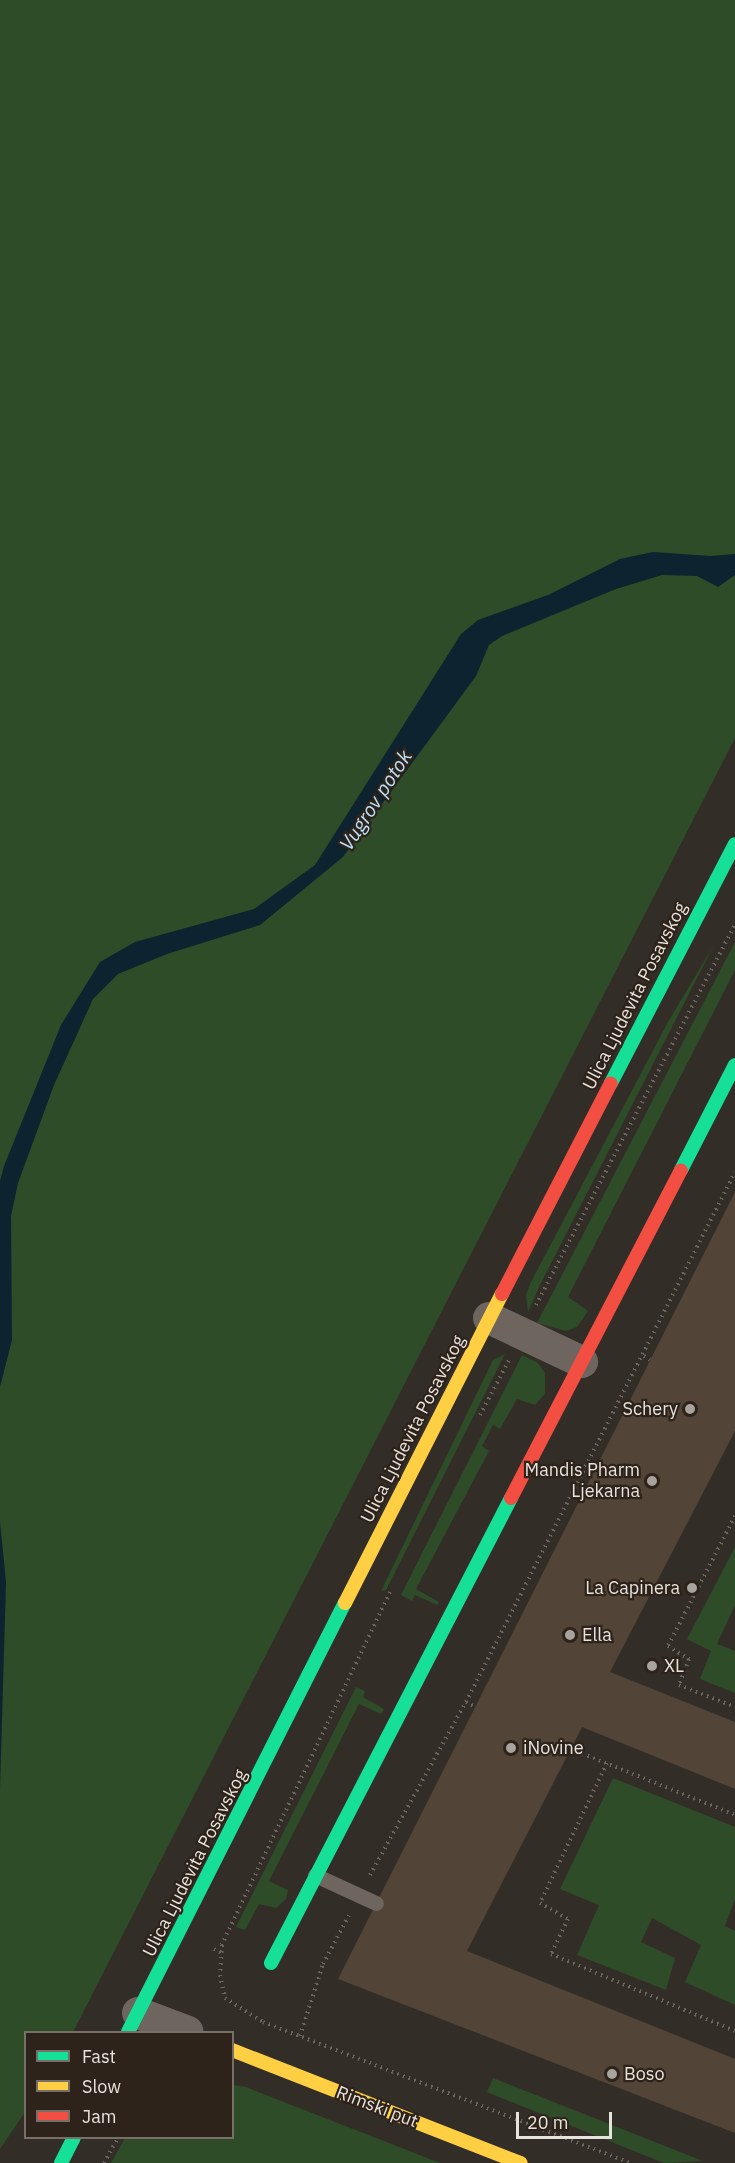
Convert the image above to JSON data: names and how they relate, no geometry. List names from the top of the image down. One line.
{"streets":{"main road":["Ulica Ljudevita Posavskog","Rimski put"]},"water":["Vugrov potok"],"places":["Schery","Mandis Pharm Ljekarna","La Capinera","Ella","XL","iNovine","Boso"],"legend":["Fast","Slow","Jam"],"scale_bar":"20 m"}
